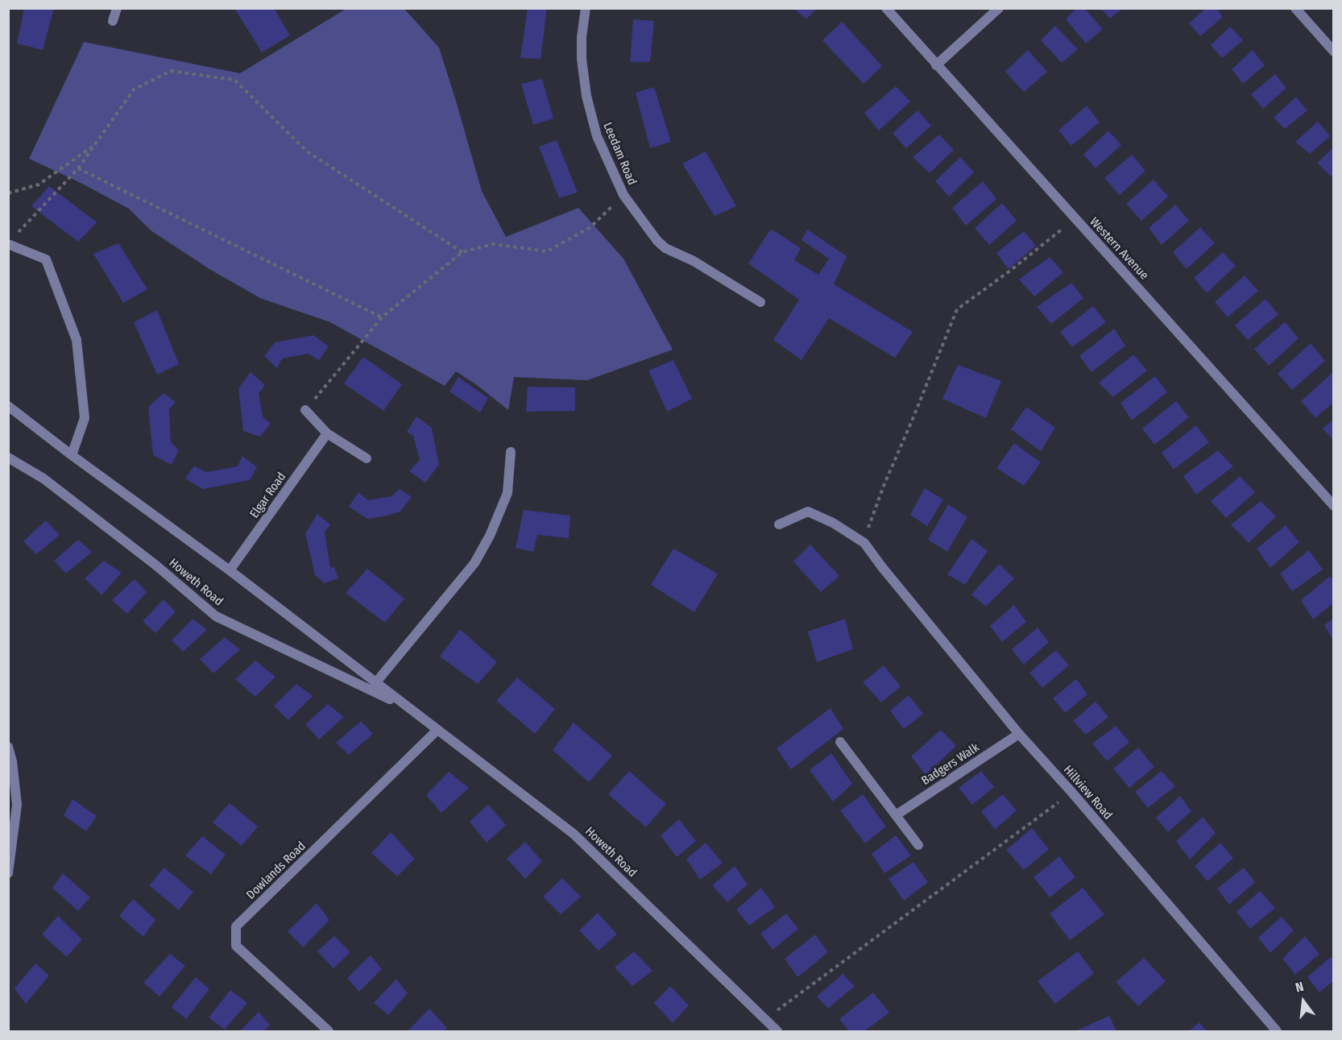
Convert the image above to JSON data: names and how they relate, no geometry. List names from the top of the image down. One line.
{"streets":{"street":["Leedam Road","Western Avenue","Elgar Road","Howeth Road","Badgers Walk","Hillview Road","Dowlands Road"]},"crossings":[["Elgar Road","Howeth Road"],["Howeth Road","Dowlands Road"],["Badgers Walk","Hillview Road"]],"north":"top"}
